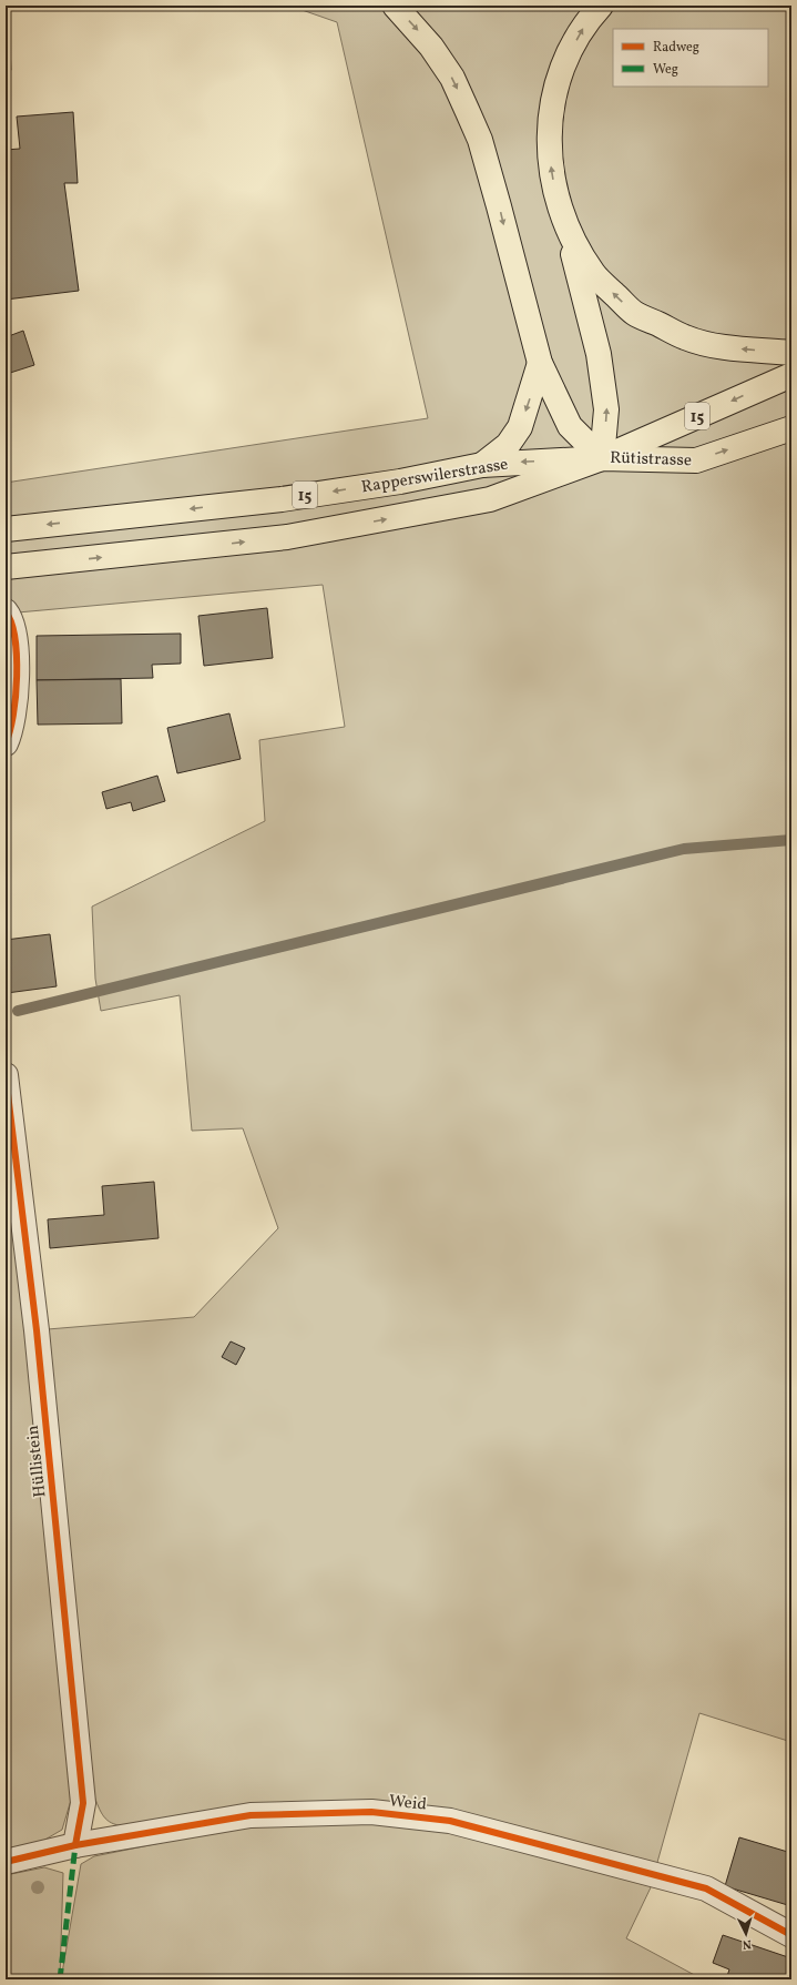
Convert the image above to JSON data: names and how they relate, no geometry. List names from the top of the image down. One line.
{"streets":{"main road":["15","Rütistrasse","Rapperswilerstrasse"],"street":["Hüllistein","Weid"]},"crossings":[["Rütistrasse","Rapperswilerstrasse"],["Hüllistein","Weid"]],"legend":["Radweg","Weg"],"north":"bottom"}
